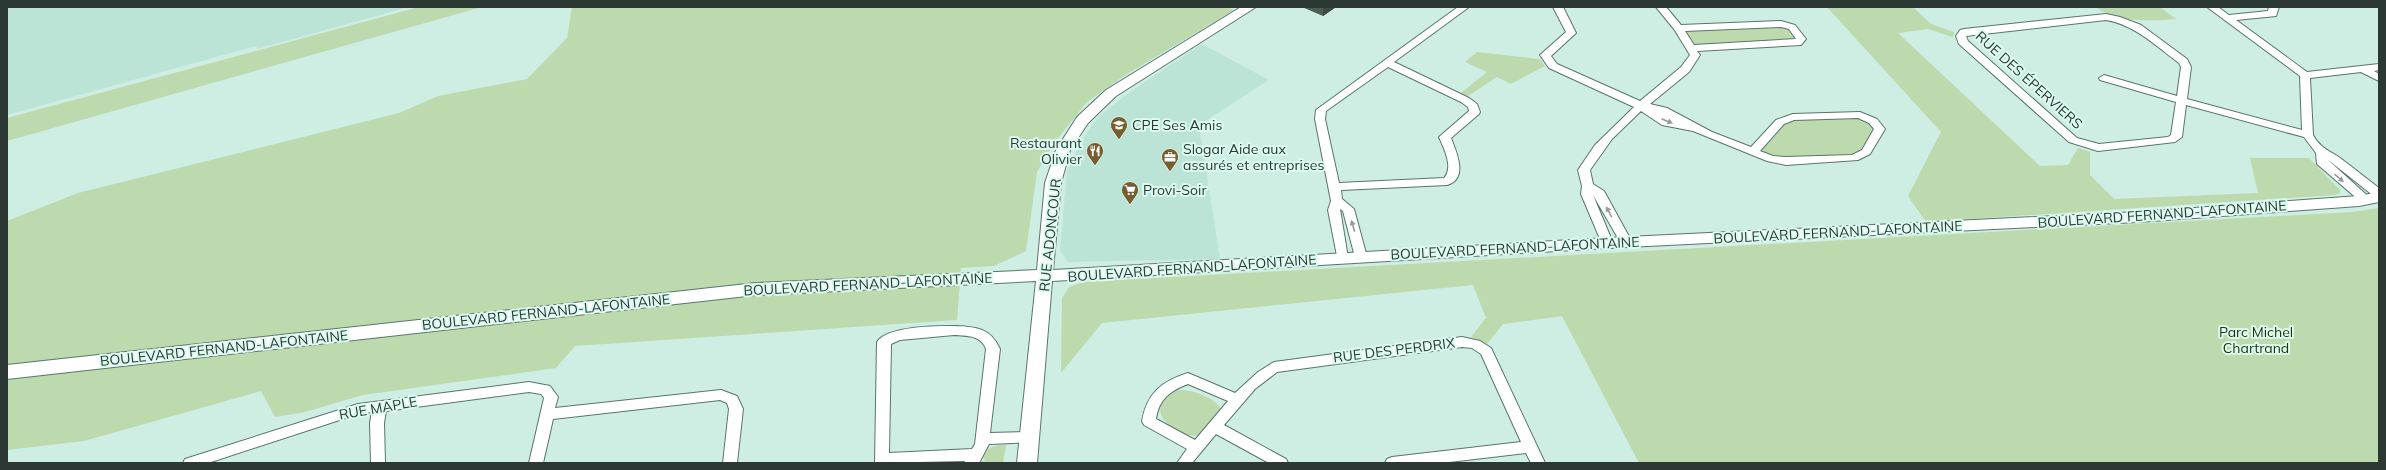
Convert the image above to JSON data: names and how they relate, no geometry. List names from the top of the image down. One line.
{"streets":{"street":["RUE DES ÉPERVIERS","BOULEVARD FERNAND-LAFONTAINE","RUE ADONCOUR","RUE DES PERDRIX","RUE MAPLE"]},"crossings":[["BOULEVARD FERNAND-LAFONTAINE","RUE ADONCOUR"]],"parks":["Parc Michel Chartrand"],"places":{"school or university":["CPE Ses Amis"],"restaurant":["Restaurant Olivier"],"office":["Slogar Aide aux assurés et entreprises"],"supermarket":["Provi-Soir"]}}
